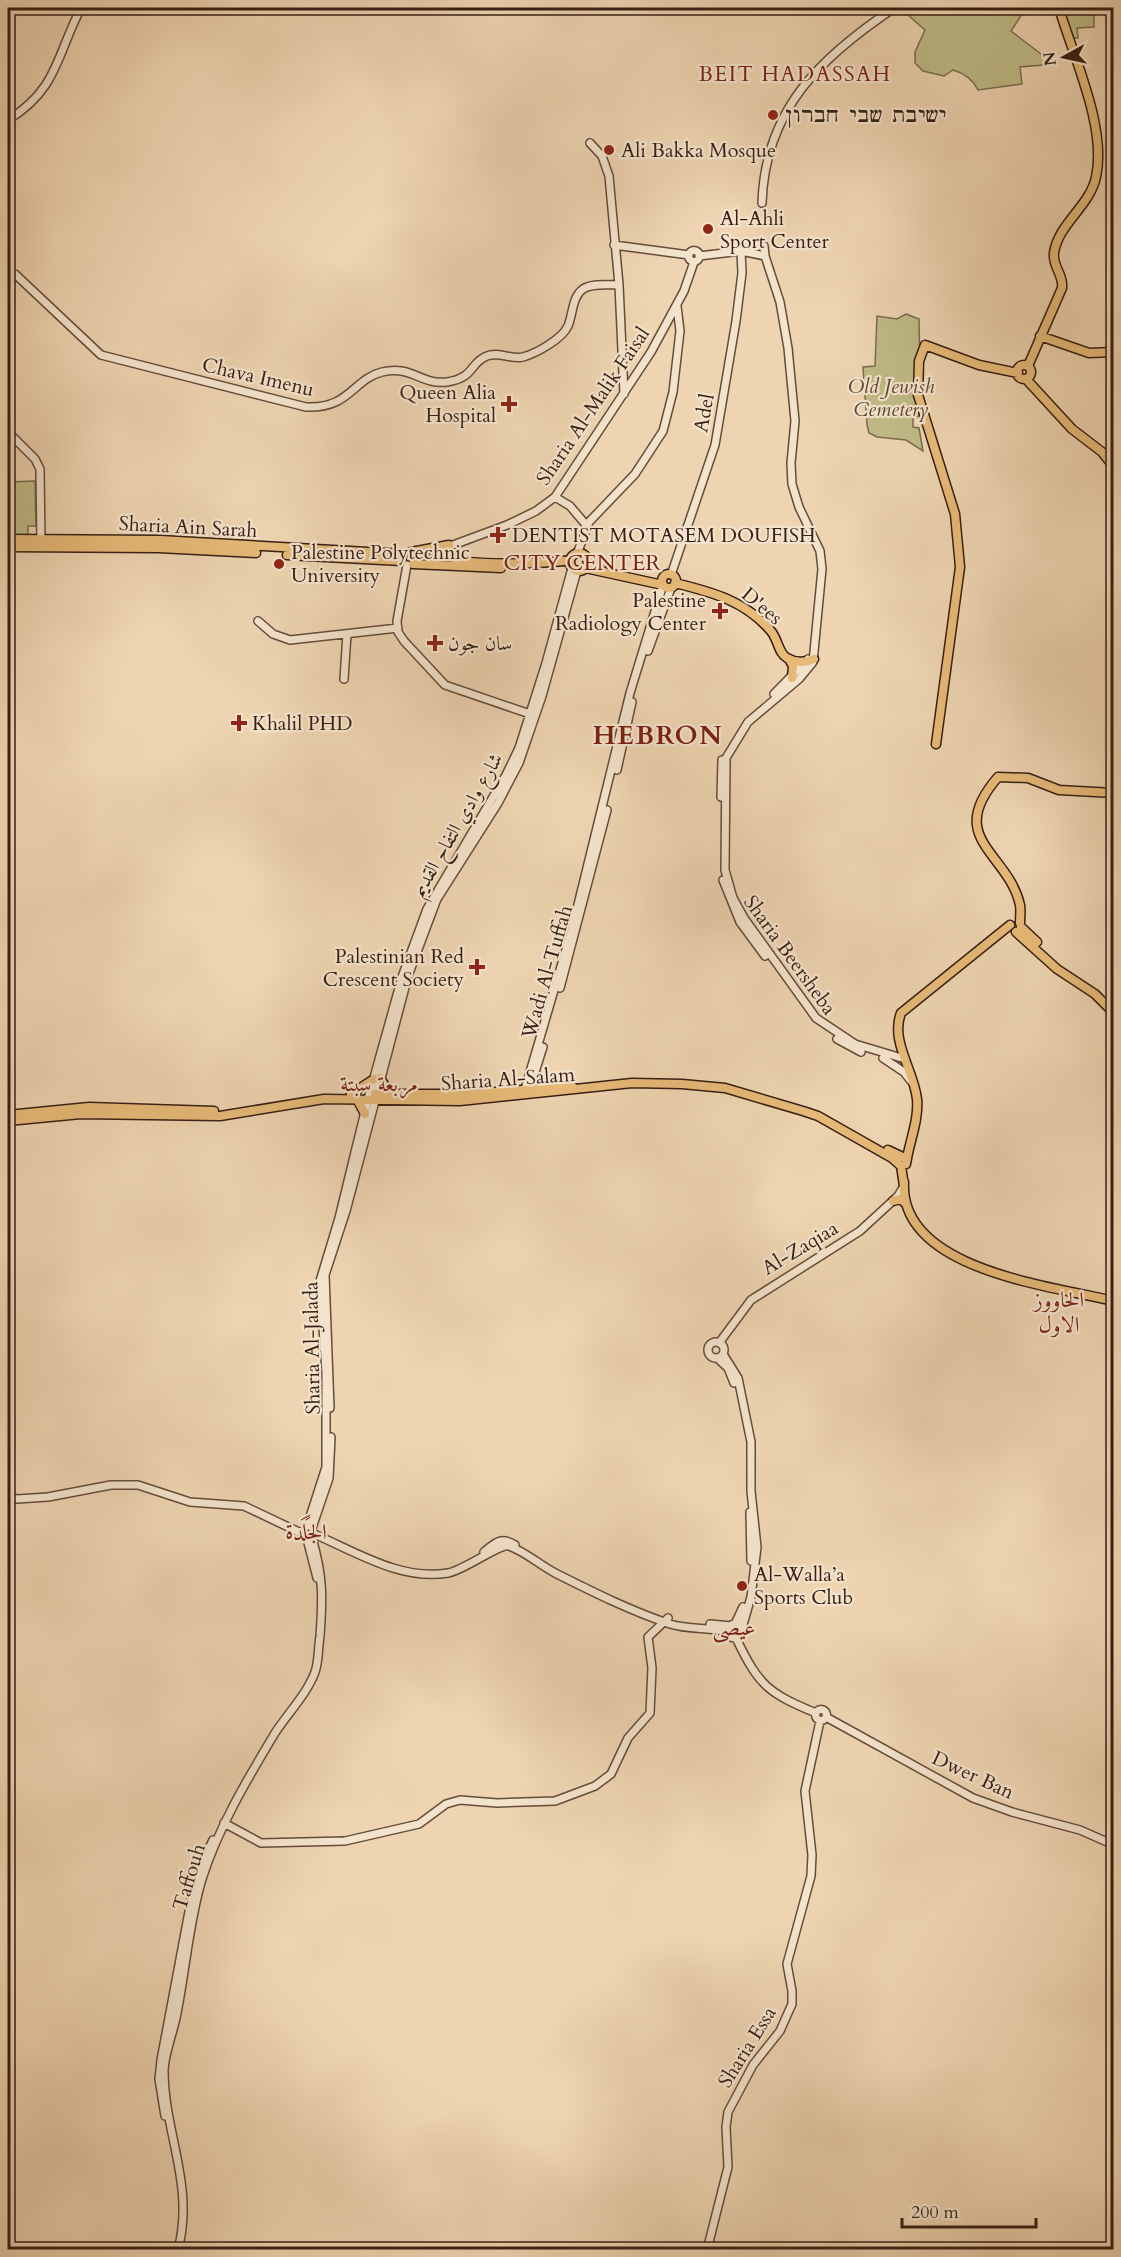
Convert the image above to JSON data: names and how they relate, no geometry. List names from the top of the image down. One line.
{"streets":{"main road":["Sharia Ain Sarah","D'ees","Sharia Al-Salam"],"street":["Chava Imenu","Sharia Al-Malik Faisal","Adel","شارع وادي التفاح القديم","Sharia Beersheba","Wadi Al-Tuffah","Al-Zaqiaa","Sharia Al-Jalada","Dwer Ban","Sharia Essa"]},"crossings":[["Adel","D'ees"],["Adel","Wadi Al-Tuffah"],["D'ees","شارع وادي التفاح القديم"],["D'ees","Sharia Beersheba"],["D'ees","Wadi Al-Tuffah"],["شارع وادي التفاح القديم","Sharia Al-Salam"],["شارع وادي التفاح القديم","Sharia Al-Jalada"],["Wadi Al-Tuffah","Sharia Al-Salam"],["Sharia Al-Salam","Al-Zaqiaa"],["Sharia Al-Salam","Sharia Al-Jalada"],["Dwer Ban","Sharia Essa"]],"districts":["BEIT HADASSAH","CITY CENTER","HEBRON","مربعة سبتة","الحاووز الاول","الجًلَدة","عيصى"],"parks":["Old Jewish Cemetery"],"places":{"other":["ישיבת שבי חברון","Ali Bakka Mosque","Al-Ahli Sport Center","Palestine Polytechnic University","Al-Walla’a Sports Club"],"health":["Queen Alia Hospital","DENTIST MOTASEM DOUFISH","Palestine Radiology Center","سان جون","Khalil PHD","Palestinian Red Crescent Society"]},"scale_bar":"200 m","north":"left"}
